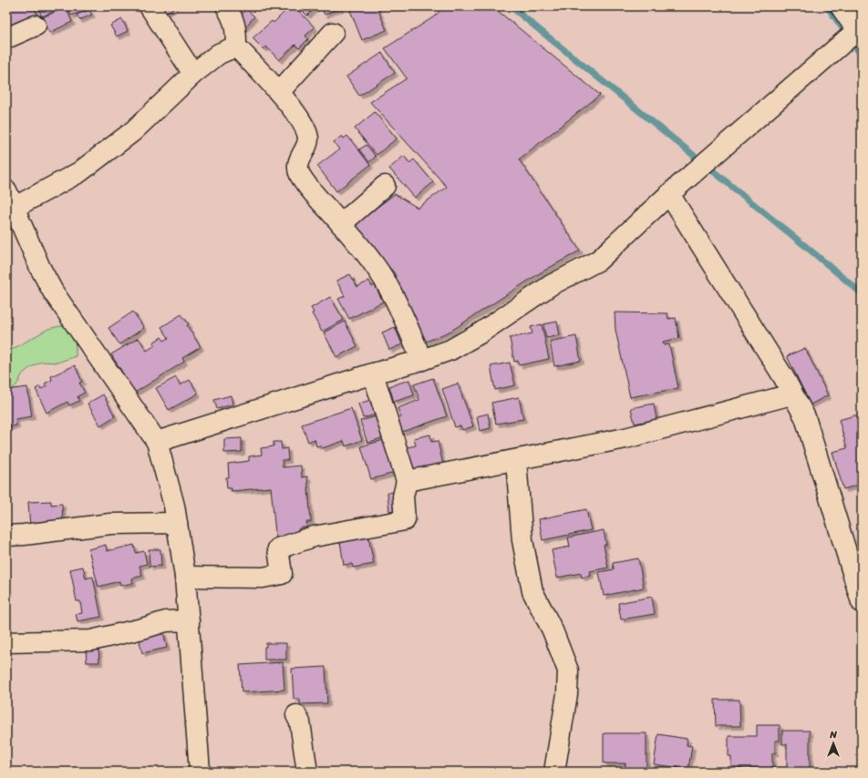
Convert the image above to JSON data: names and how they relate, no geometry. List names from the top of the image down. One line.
{"north":"top"}
